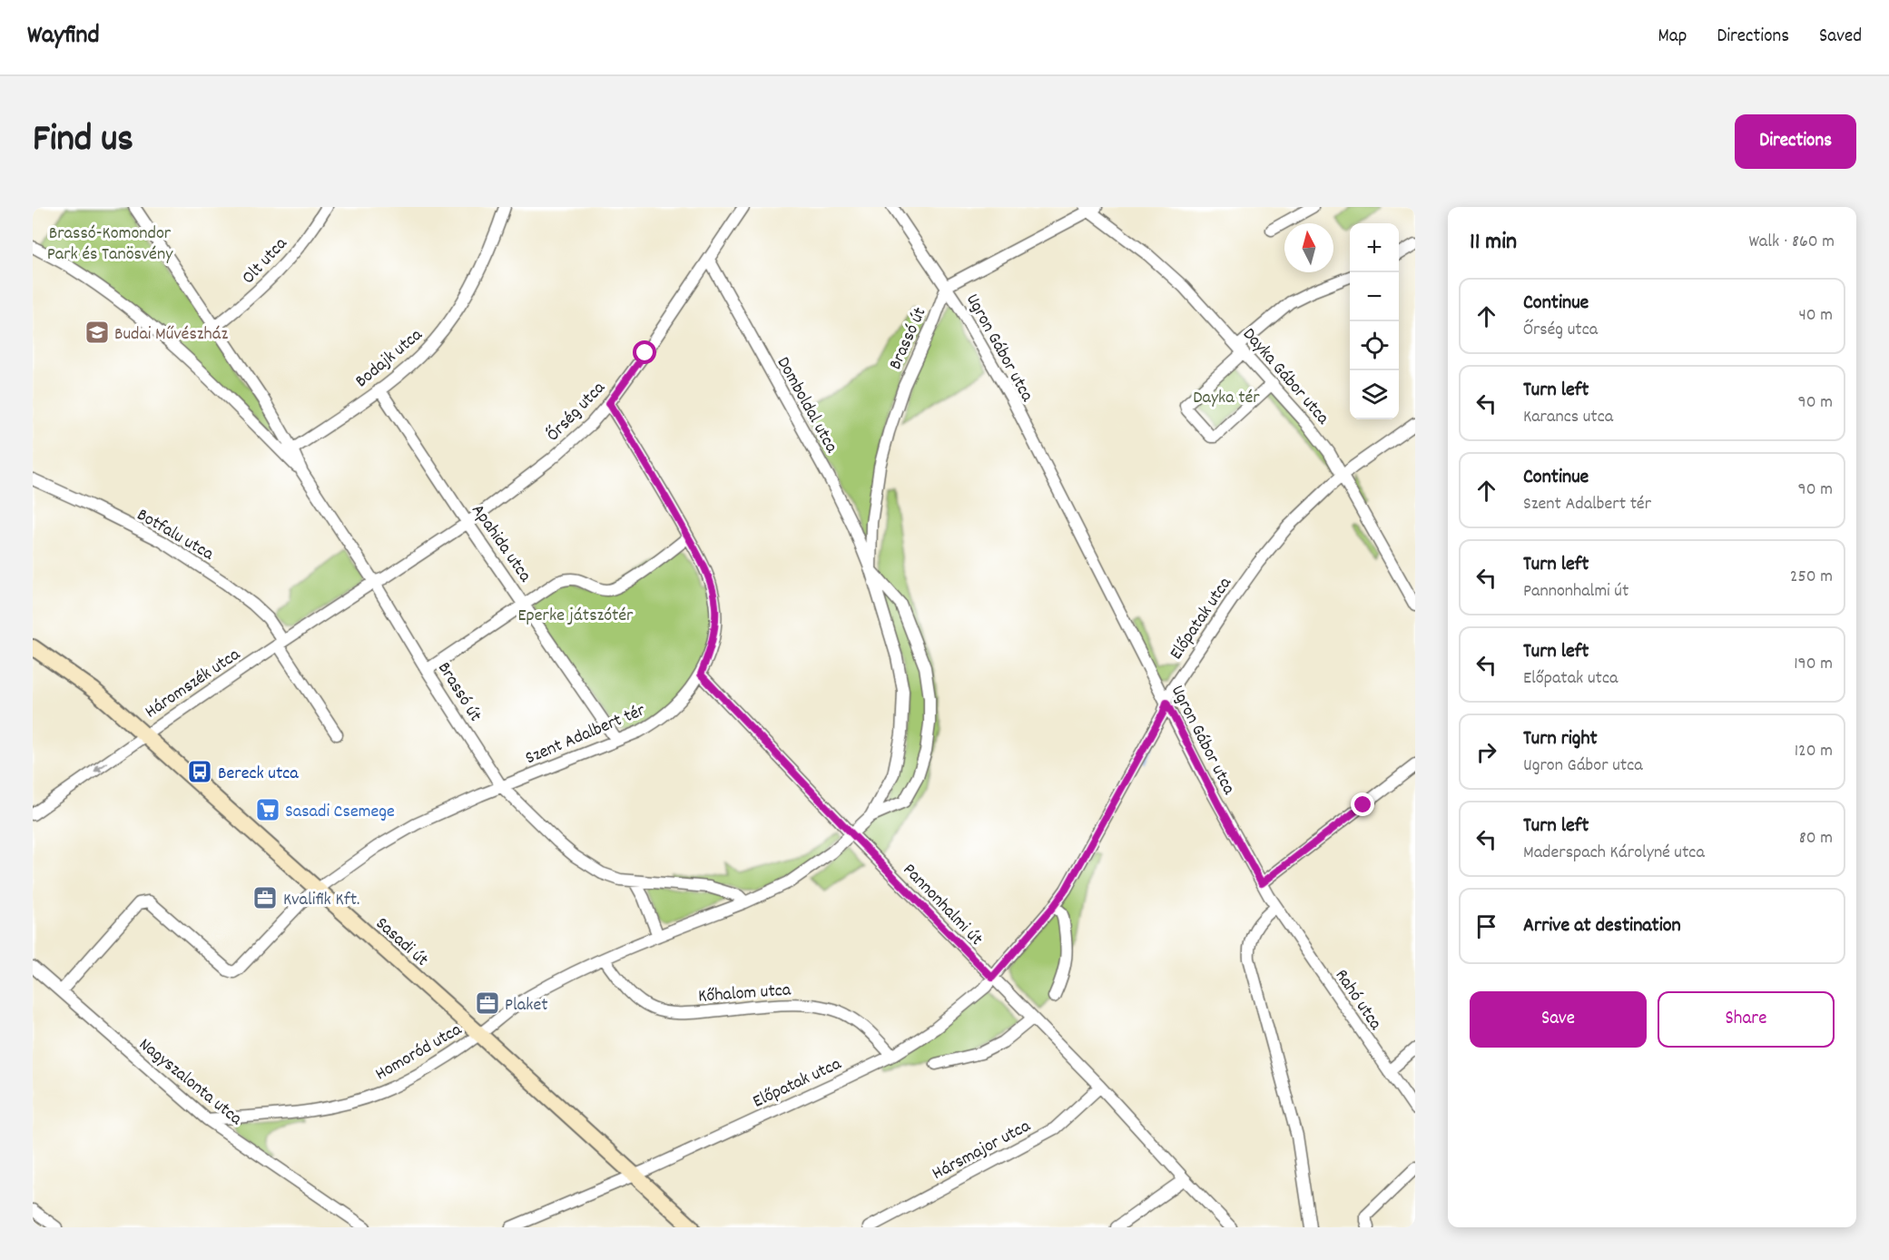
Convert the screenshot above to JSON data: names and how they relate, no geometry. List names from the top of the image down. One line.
{"streets":{"street":["Olt utca","Brassó út","Ugron Gábor utca","Bodajk utca","Dayka Gábor utca","Domboldal utca","Őrség utca","Botfalu utca","Apahida utca","Előpatak utca","Háromszék utca","Szent Adalbert tér","Pannonhalmi út","Sasadi út","Kőhalom utca","Rahó utca","Homoród utca","Nagyszalonta utca","Hársmajor utca"]},"crossings":[["Olt utca","Brassó út"],["Brassó út","Ugron Gábor utca"],["Brassó út","Bodajk utca"],["Brassó út","Domboldal utca"],["Brassó út","Őrség utca"],["Brassó út","Háromszék utca"],["Brassó út","Szent Adalbert tér"],["Brassó út","Pannonhalmi út"],["Brassó út","Homoród utca"],["Ugron Gábor utca","Előpatak utca"],["Ugron Gábor utca","Rahó utca"],["Bodajk utca","Apahida utca"],["Dayka Gábor utca","Előpatak utca"],["Domboldal utca","Őrség utca"],["Őrség utca","Apahida utca"],["Őrség utca","Háromszék utca"],["Őrség utca","Szent Adalbert tér"],["Botfalu utca","Háromszék utca"],["Apahida utca","Szent Adalbert tér"],["Előpatak utca","Pannonhalmi út"],["Előpatak utca","Sasadi út"],["Előpatak utca","Kőhalom utca"],["Háromszék utca","Sasadi út"],["Szent Adalbert tér","Pannonhalmi út"],["Pannonhalmi út","Hársmajor utca"],["Sasadi út","Homoród utca"],["Kőhalom utca","Homoród utca"],["Homoród utca","Nagyszalonta utca"]],"parks":["Brassó-Komondor Park és Tanösvény","Dayka tér","Eperke játszótér"],"places":{"school or university":["Budai Művészház"],"bus stop":["Bereck utca"],"supermarket":["Sasadi Csemege"],"office":["Kvalifik Kft.","Plaket"]},"north":"top","page":{"header":"Wayfind","nav":["Map","Directions","Saved"],"title":"Find us","buttons":["Directions",["Save","Share"]],"heading":["11 min","Walk · 860 m"],"map_buttons":["+","−"],"list":[["Continue","Őrség utca","40 m"],["Turn left","Karancs utca","90 m"],["Continue","Szent Adalbert tér","90 m"],["Turn left","Pannonhalmi út","250 m"],["Turn left","Előpatak utca","190 m"],["Turn right","Ugron Gábor utca","120 m"],["Turn left","Maderspach Károlyné utca","80 m"],"Arrive at destination"]}}
